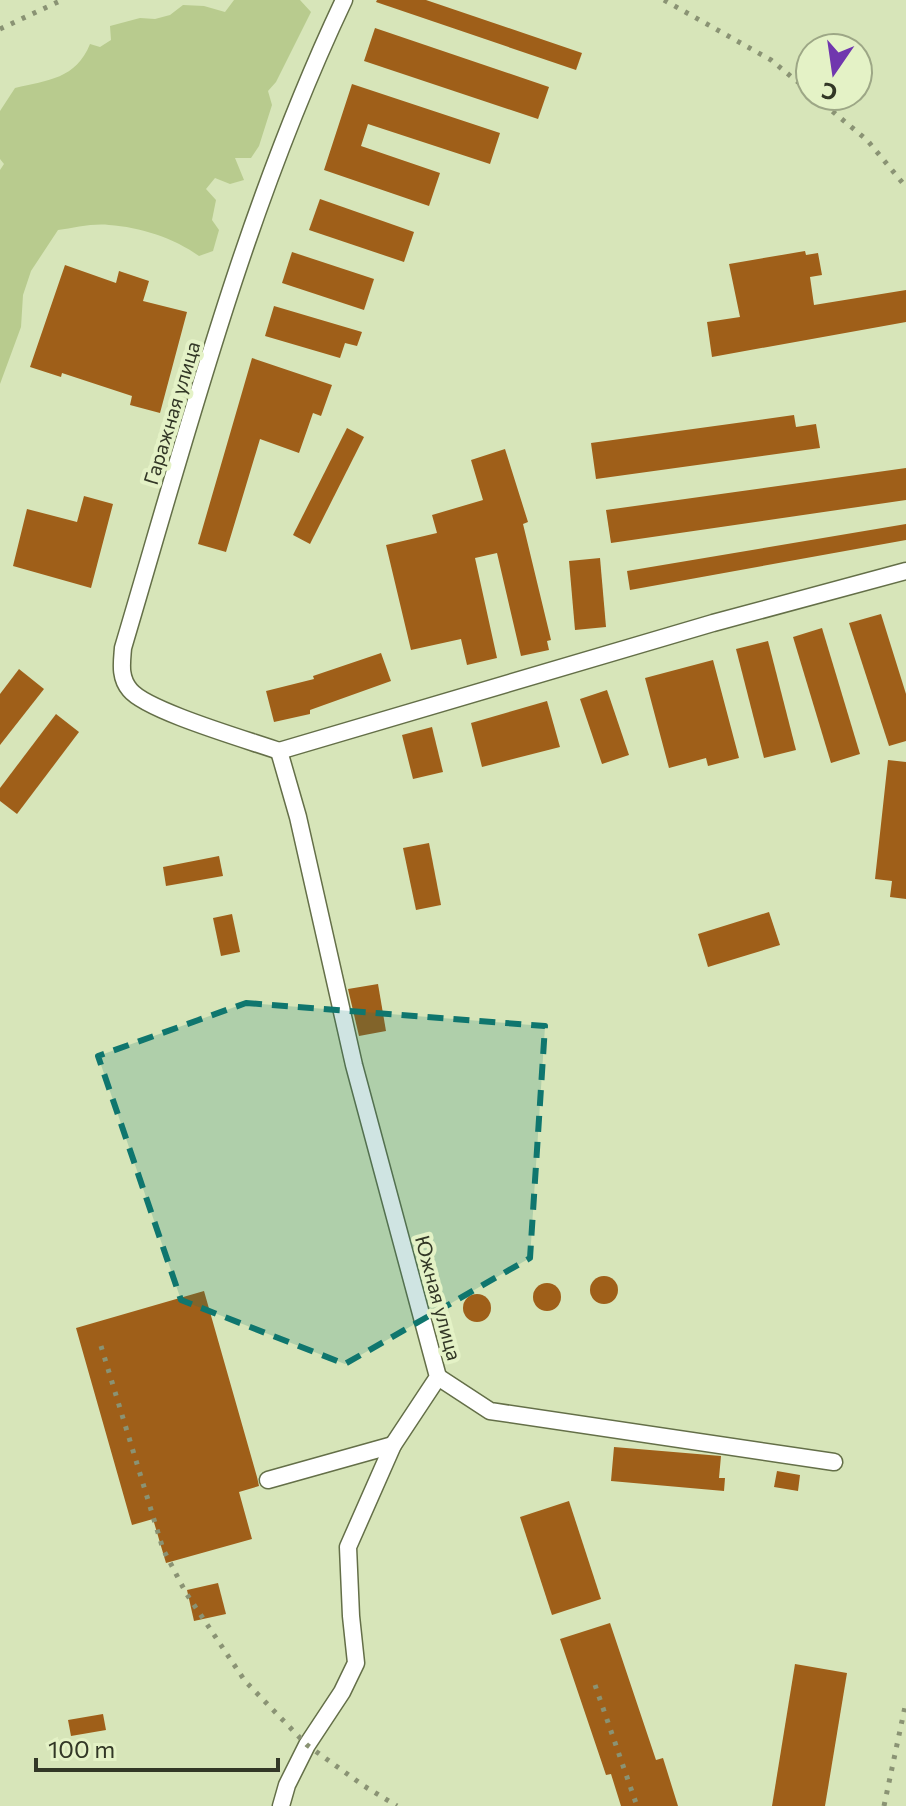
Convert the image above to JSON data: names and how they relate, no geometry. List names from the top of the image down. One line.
{"streets":{"street":["Гаражная улица","Южная улица"]},"crossings":[["Гаражная улица","Южная улица"]],"scale_bar":"100 m","north":"bottom"}
